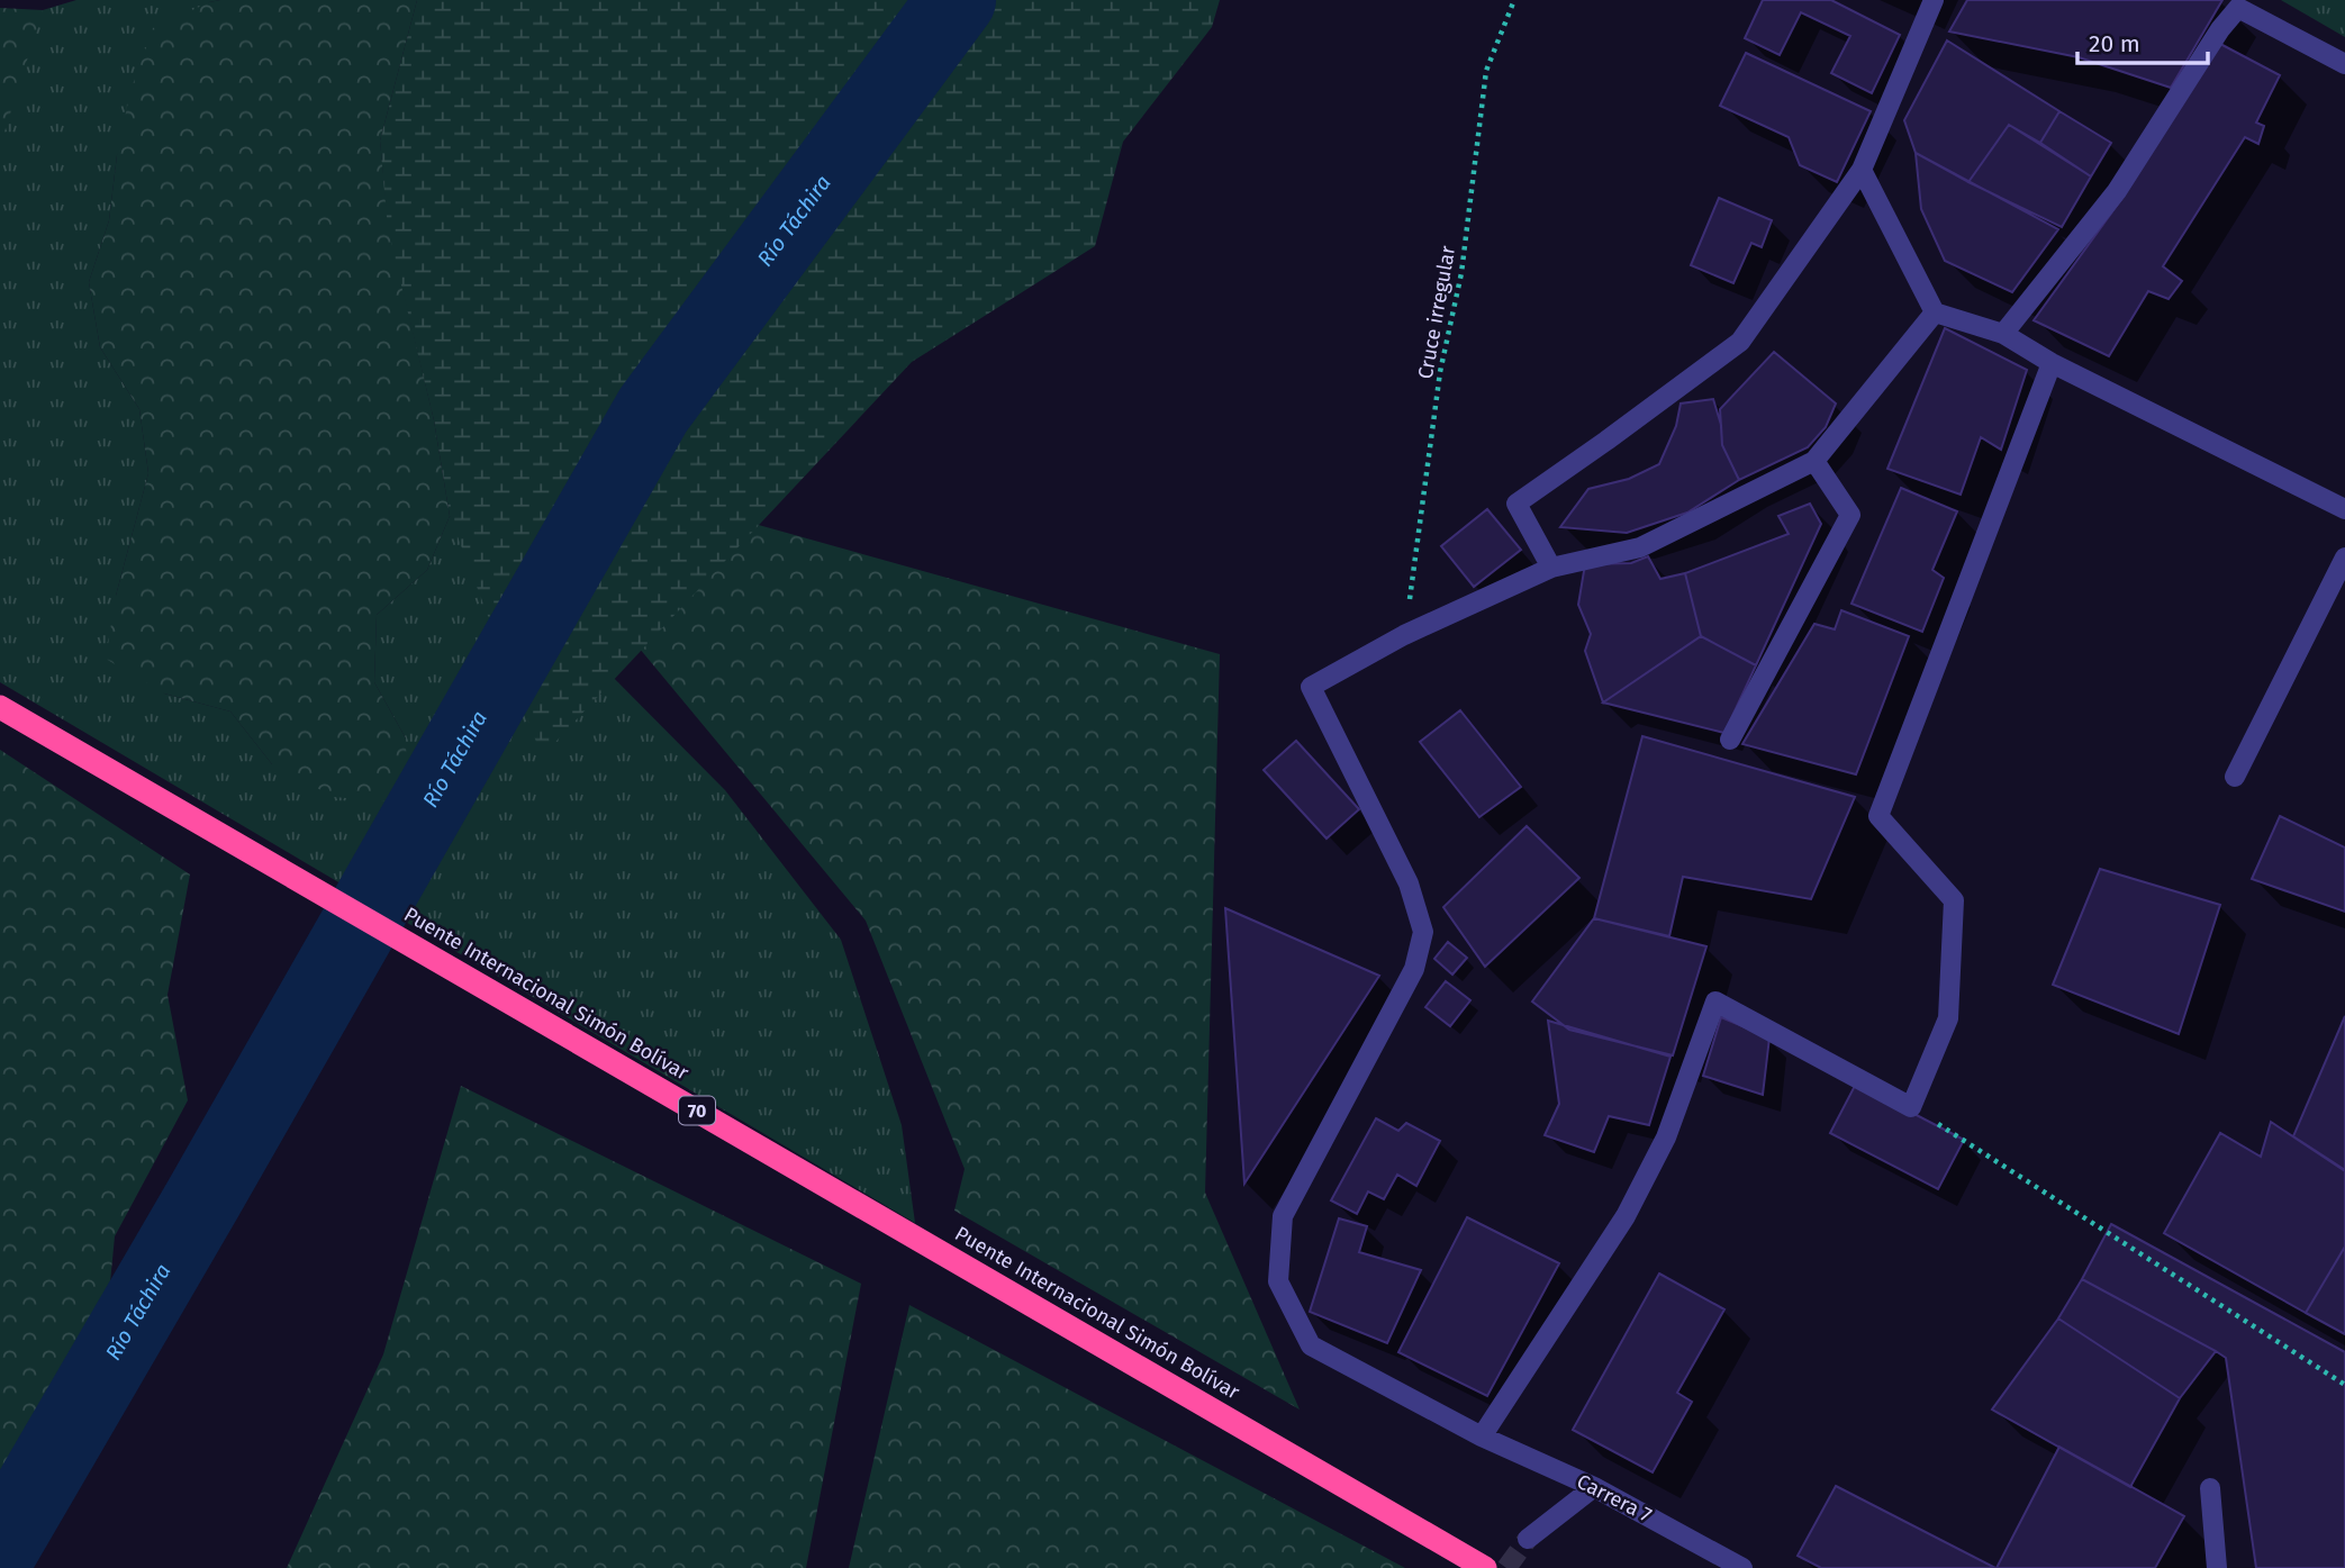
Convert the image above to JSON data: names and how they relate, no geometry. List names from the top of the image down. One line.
{"streets":{"highway":["Puente Internacional Simón Bolívar","70"],"street":["Carrera 7"],"path":["Cruce irregular"]},"crossings":[["Cruce irregular","Carrera 7"]],"water":["Río Táchira"],"scale_bar":"20 m"}
